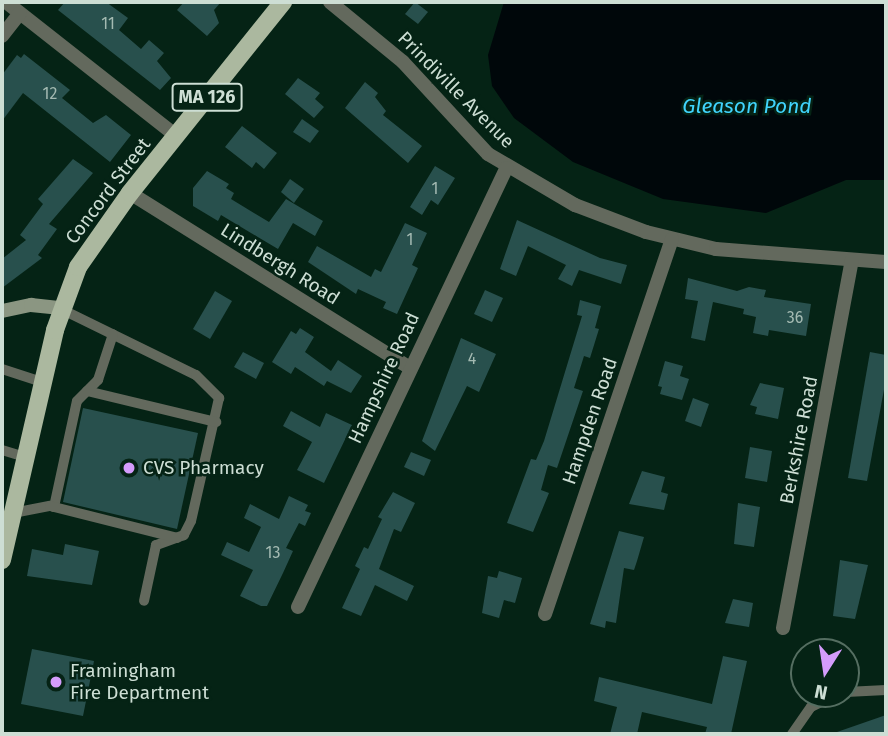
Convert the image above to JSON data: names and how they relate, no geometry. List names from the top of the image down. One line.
{"streets":{"main road":["MA 126","Concord Street"],"street":["Prindiville Avenue","Lindbergh Road","Hampshire Road","Hampden Road","Berkshire Road"]},"crossings":[["Prindiville Avenue","Hampshire Road"],["Prindiville Avenue","Hampden Road"],["Prindiville Avenue","Berkshire Road"],["Concord Street","Lindbergh Road"],["Lindbergh Road","Hampshire Road"]],"water":["Gleason Pond"],"places":["CVS Pharmacy","Framingham Fire Department"],"house_numbers":["11","12","1","1","36","4","13"],"north":"bottom"}
